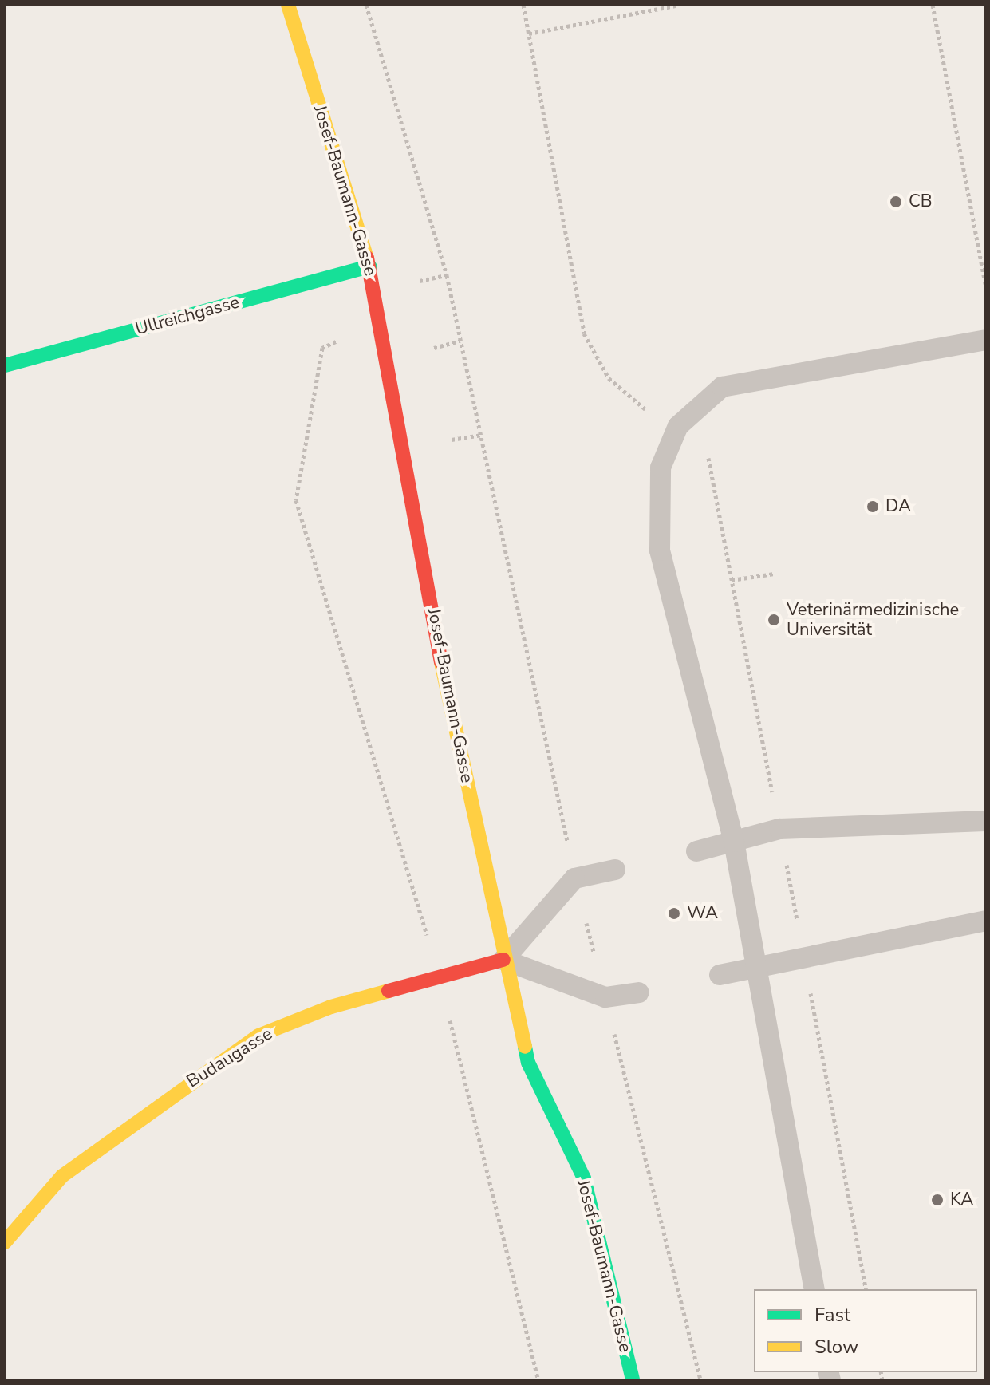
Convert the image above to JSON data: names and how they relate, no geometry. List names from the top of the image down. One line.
{"streets":{"street":["Josef-Baumann-Gasse","Ullreichgasse","Budaugasse"]},"crossings":[["Josef-Baumann-Gasse","Ullreichgasse"],["Josef-Baumann-Gasse","Budaugasse"]],"places":["CB","DA","Veterinärmedizinische Universität","WA","KA"],"legend":["Fast","Slow"]}
